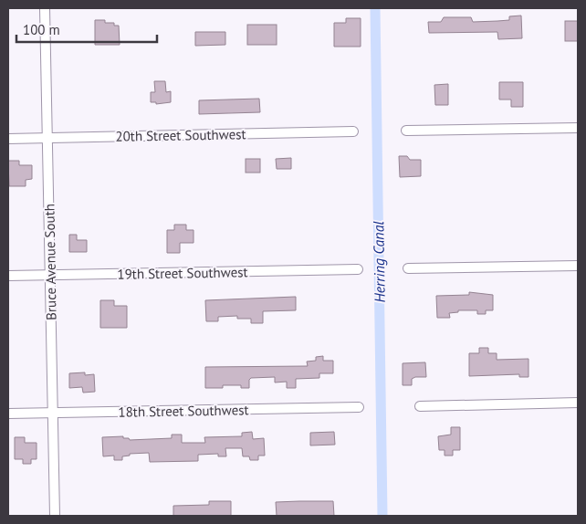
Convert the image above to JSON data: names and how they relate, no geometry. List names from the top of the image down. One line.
{"streets":{"street":["20th Street Southwest","Bruce Avenue South","19th Street Southwest","18th Street Southwest"]},"crossings":[["20th Street Southwest","Bruce Avenue South"],["Bruce Avenue South","19th Street Southwest"],["Bruce Avenue South","18th Street Southwest"]],"water":["Herring Canal"],"scale_bar":"100 m"}
